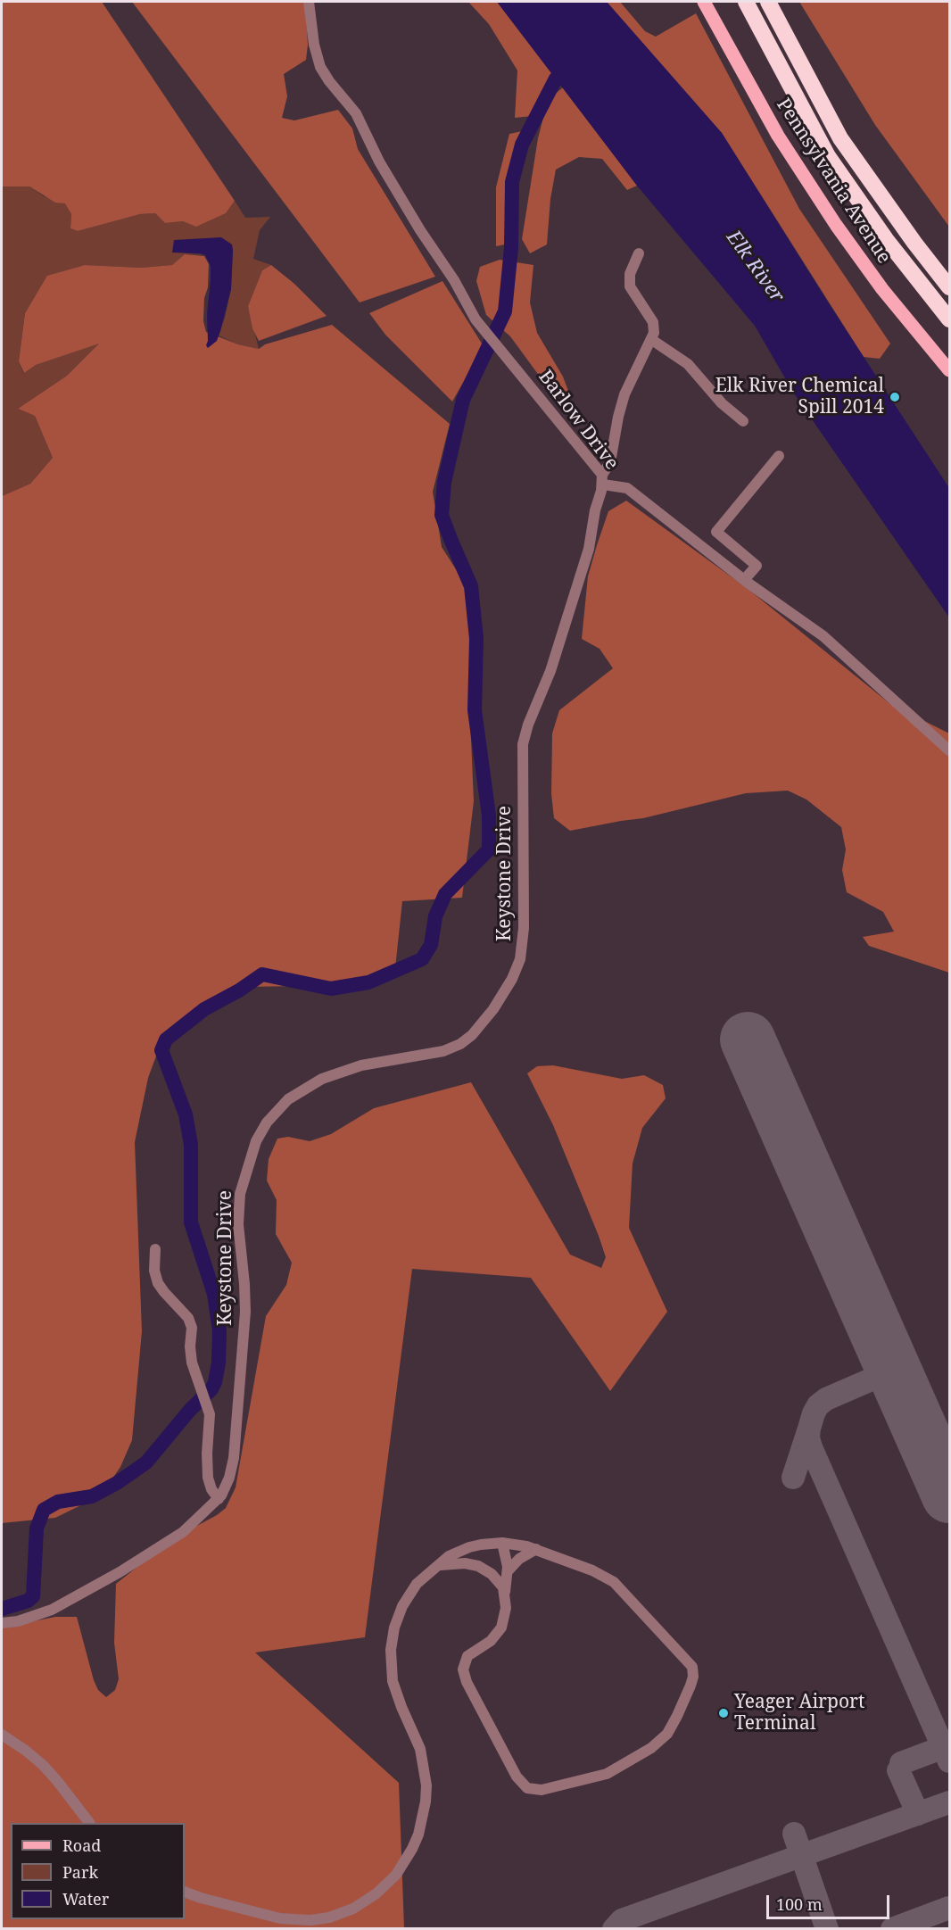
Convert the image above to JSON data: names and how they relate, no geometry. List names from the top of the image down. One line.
{"streets":{"main road":["Pennsylvania Avenue"],"street":["Barlow Drive","Keystone Drive"]},"crossings":[["Barlow Drive","Keystone Drive"]],"water":["Elk River"],"places":["Elk River Chemical Spill 2014","Yeager Airport Terminal"],"legend":["Road","Park","Water"],"scale_bar":"100 m"}
